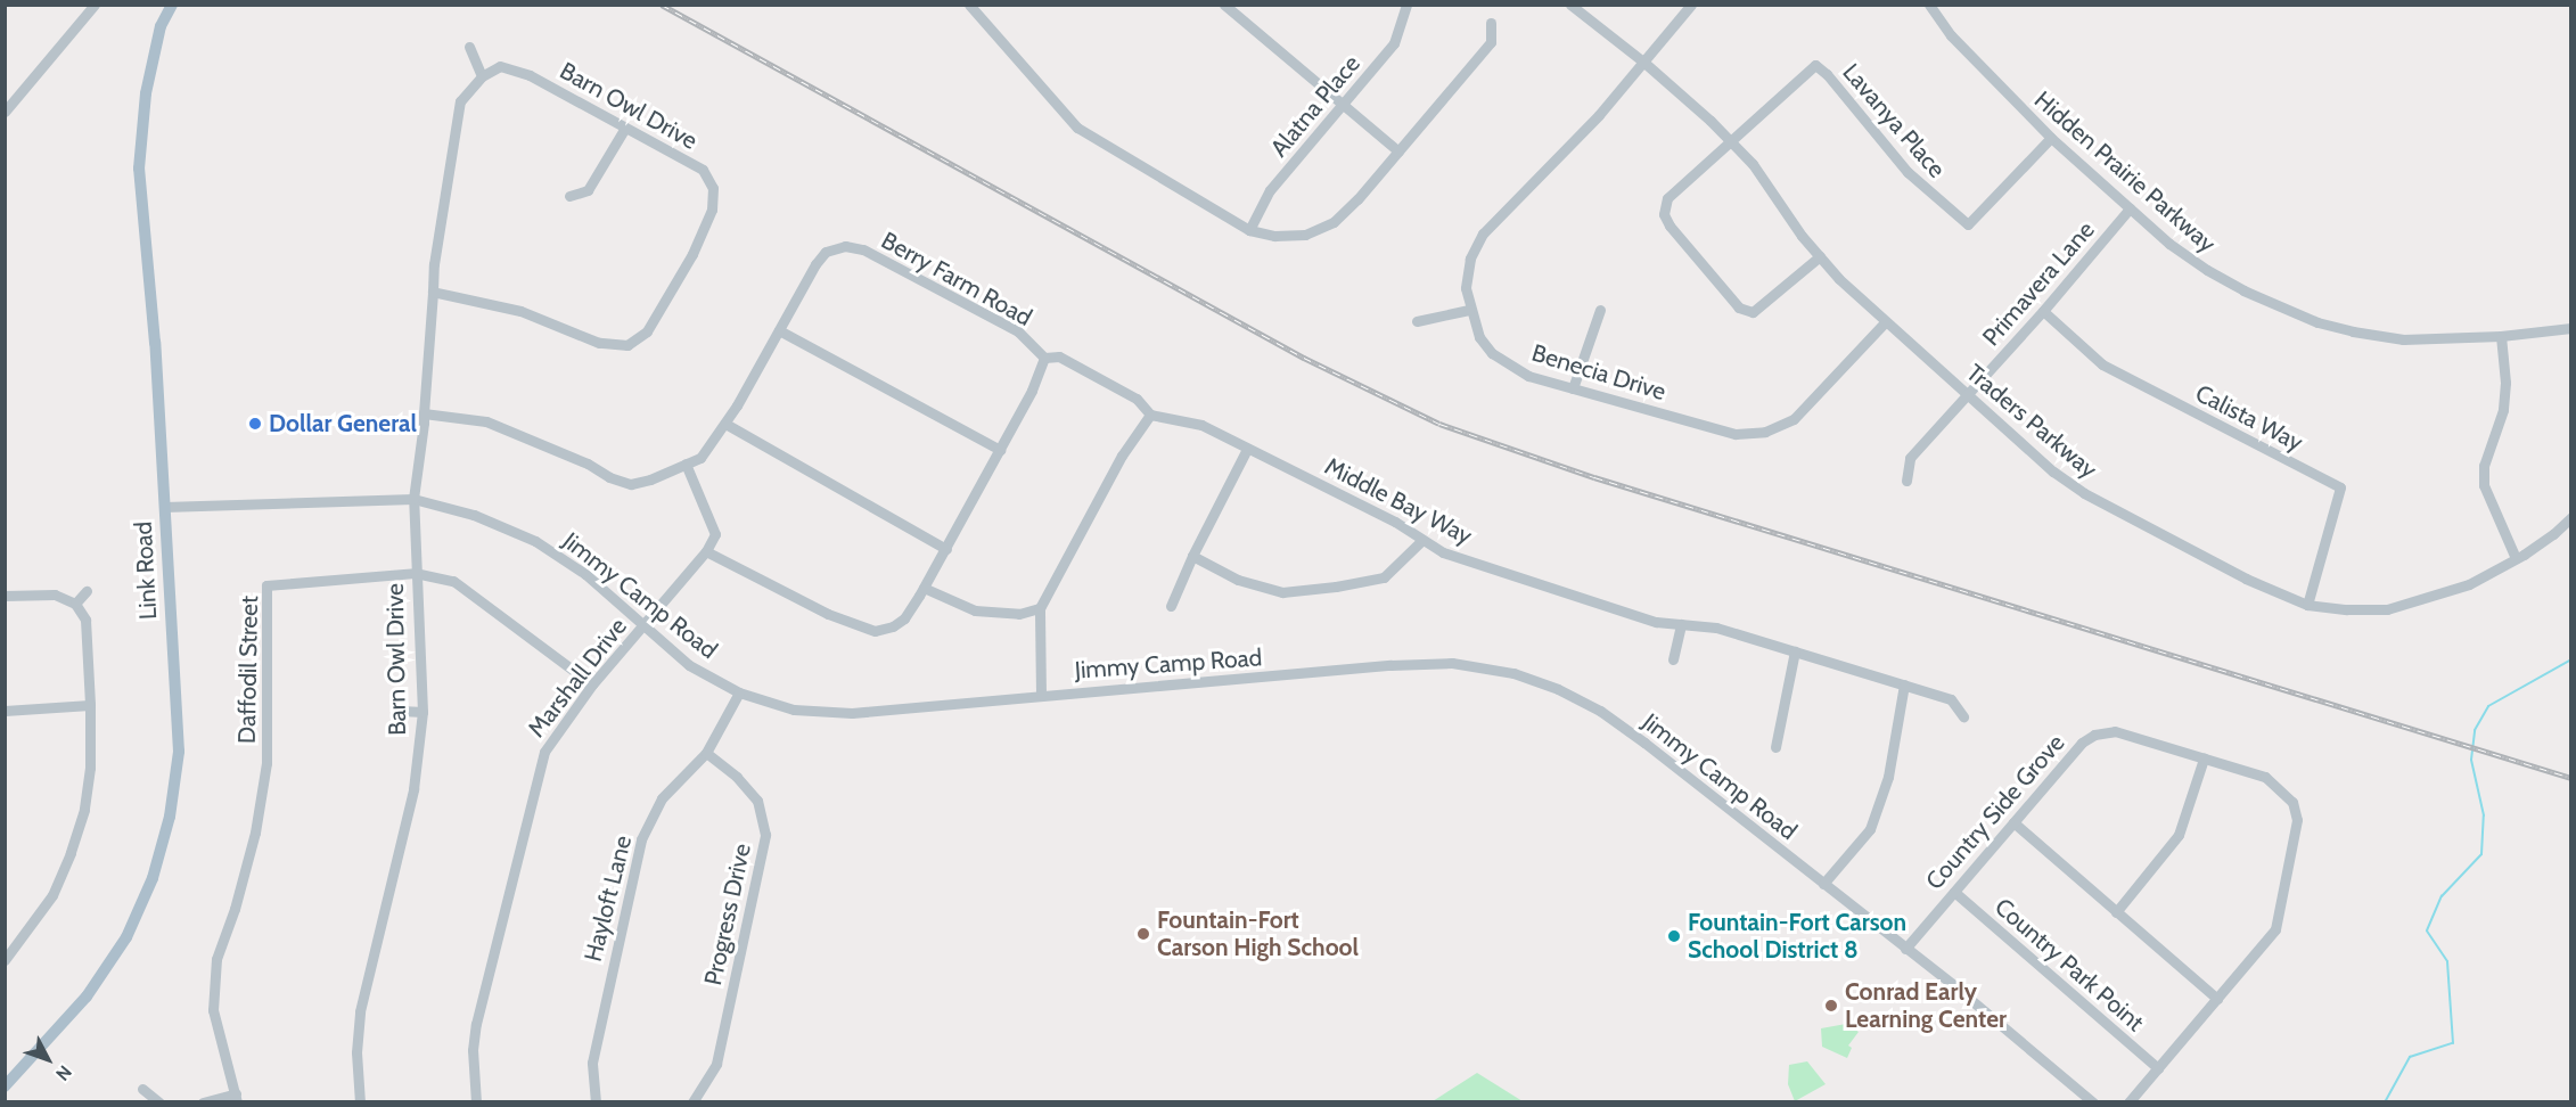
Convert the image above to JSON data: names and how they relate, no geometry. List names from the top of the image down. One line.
{"streets":{"main road":["Link Road"],"street":["Barn Owl Drive","Alatna Place","Lavanya Place","Hidden Prairie Parkway","Berry Farm Road","Primavera Lane","Benecia Drive","Calista Way","Traders Parkway","Middle Bay Way","Jimmy Camp Road","Daffodil Street","Marshall Drive","Country Side Grove","Hayloft Lane","Progress Drive","Country Park Point"]},"crossings":[["Barn Owl Drive","Berry Farm Road"],["Barn Owl Drive","Jimmy Camp Road"],["Barn Owl Drive","Daffodil Street"],["Lavanya Place","Hidden Prairie Parkway"],["Lavanya Place","Traders Parkway"],["Hidden Prairie Parkway","Primavera Lane"],["Berry Farm Road","Marshall Drive"],["Primavera Lane","Calista Way"],["Primavera Lane","Traders Parkway"],["Benecia Drive","Traders Parkway"],["Calista Way","Traders Parkway"],["Link Road","Jimmy Camp Road"],["Jimmy Camp Road","Marshall Drive"],["Jimmy Camp Road","Country Side Grove"],["Jimmy Camp Road","Hayloft Lane"],["Daffodil Street","Marshall Drive"],["Country Side Grove","Country Park Point"],["Hayloft Lane","Progress Drive"]],"places":["Dollar General","Fountain-Fort Carson High School","Fountain-Fort Carson School District 8","Conrad Early Learning Center"],"north":"bottom right"}
